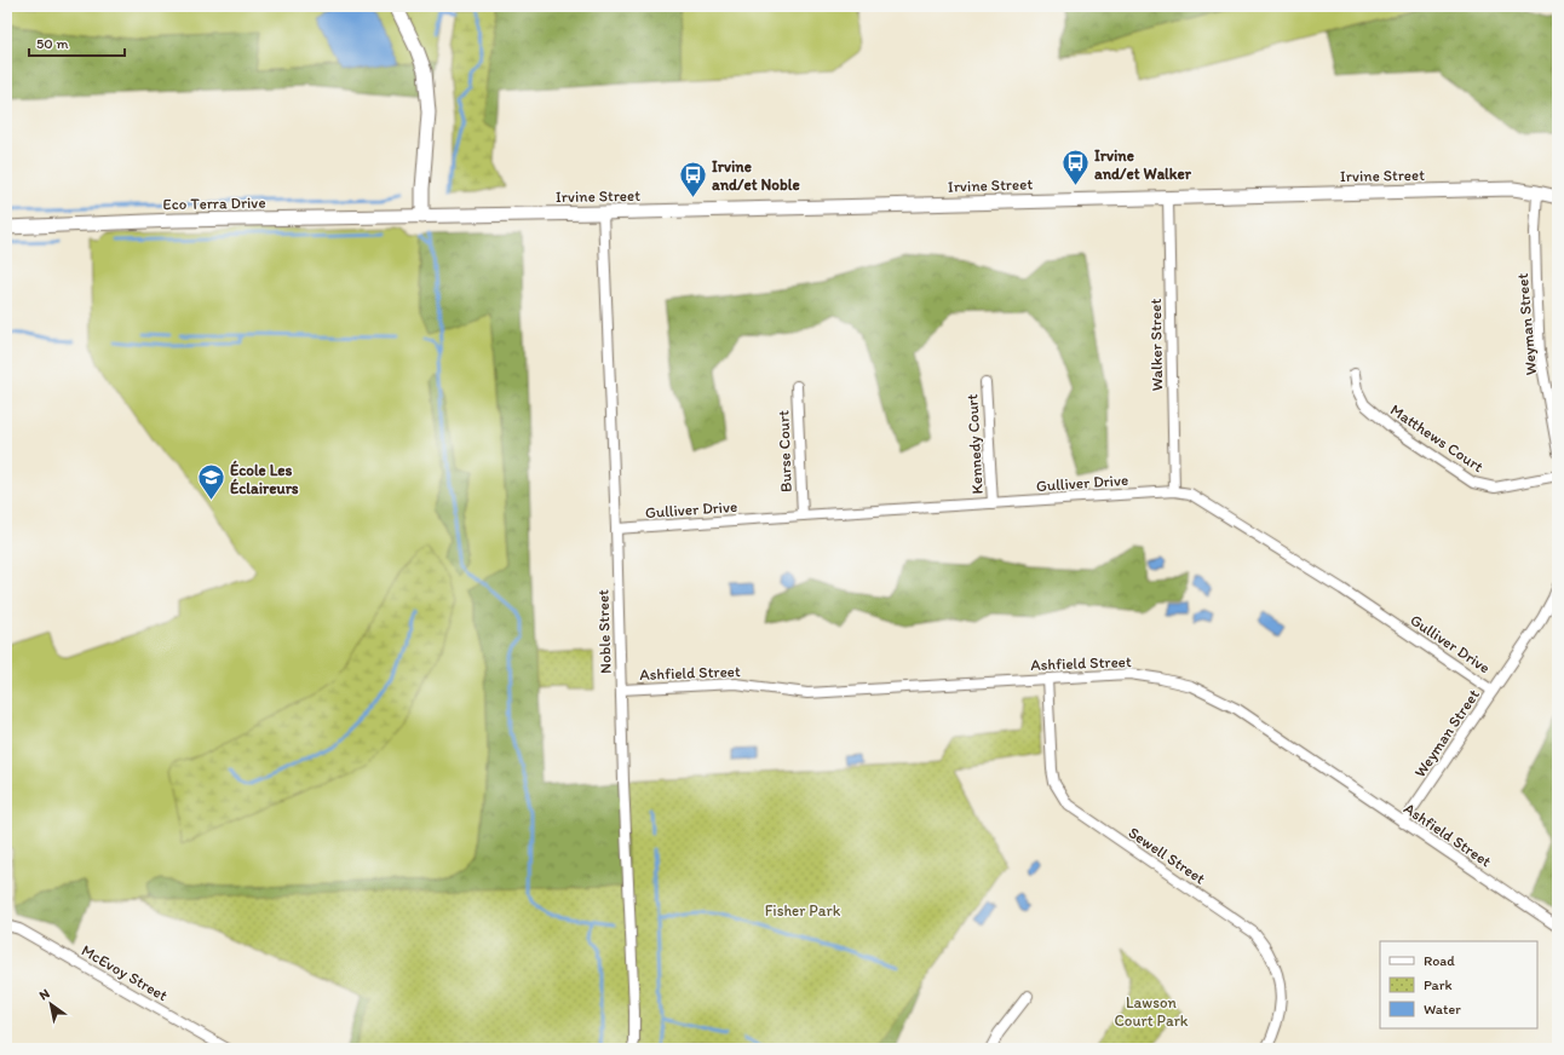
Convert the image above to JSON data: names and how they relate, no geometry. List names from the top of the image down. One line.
{"streets":{"street":["Irvine Street","Eco Terra Drive","Weyman Street","Walker Street","Matthews Court","Kennedy Court","Burse Court","Gulliver Drive","Noble Street","Ashfield Street","Sewell Street","McEvoy Street"]},"crossings":[["Irvine Street","Eco Terra Drive"],["Irvine Street","Weyman Street"],["Irvine Street","Walker Street"],["Irvine Street","Noble Street"],["Weyman Street","Gulliver Drive"],["Weyman Street","Ashfield Street"],["Walker Street","Gulliver Drive"],["Kennedy Court","Gulliver Drive"],["Burse Court","Gulliver Drive"],["Gulliver Drive","Noble Street"],["Noble Street","Ashfield Street"],["Ashfield Street","Sewell Street"]],"parks":["Fisher Park","Lawson Court Park"],"places":{"bus stop":["Irvine and/et Walker","Irvine and/et Noble"],"school or university":["École Les Éclaireurs"]},"legend":["Road","Park","Water"],"scale_bar":"50 m","north":"top left"}
